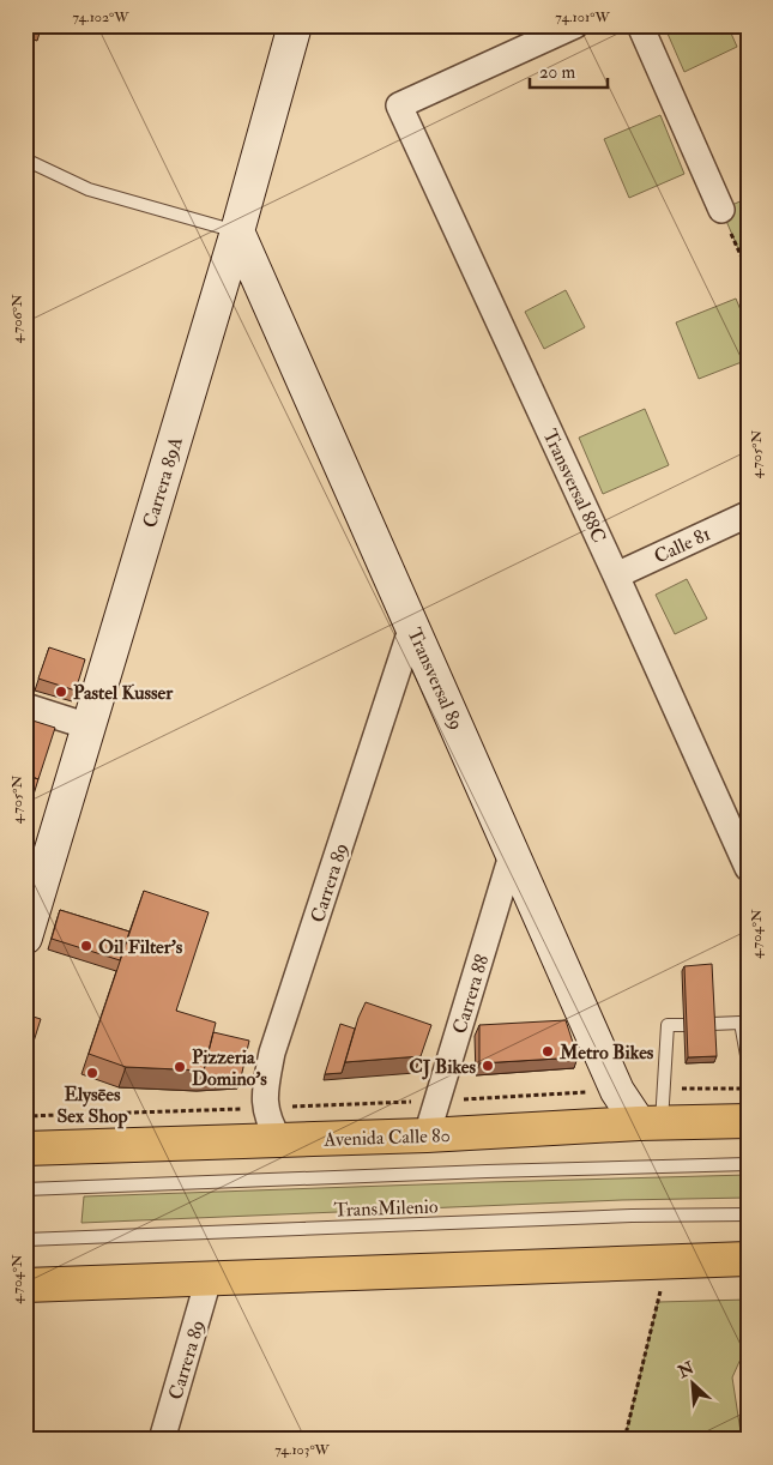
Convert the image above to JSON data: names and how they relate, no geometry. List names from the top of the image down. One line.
{"streets":{"highway":["Avenida Calle 80"],"street":["Carrera 89A","Transversal 88C","Calle 81","Transversal 89","Carrera 89","Carrera 88"],"lane":["TransMilenio"]},"crossings":[["Carrera 89A","Transversal 89"],["Transversal 88C","Calle 81"],["Transversal 89","Carrera 89"],["Transversal 89","Carrera 88"],["Transversal 89","Avenida Calle 80"],["Carrera 88","Avenida Calle 80"]],"places":["Pastel Kusser","Oil Filter's","Metro Bikes","CJ Bikes","Pizzeria Domino's","Elysēes Sex Shop"],"scale_bar":"20 m","north":"top left","coordinates":["74.102°W","74.101°W","4.706°N","4.705°N","4.704°N","74.103°W"]}
